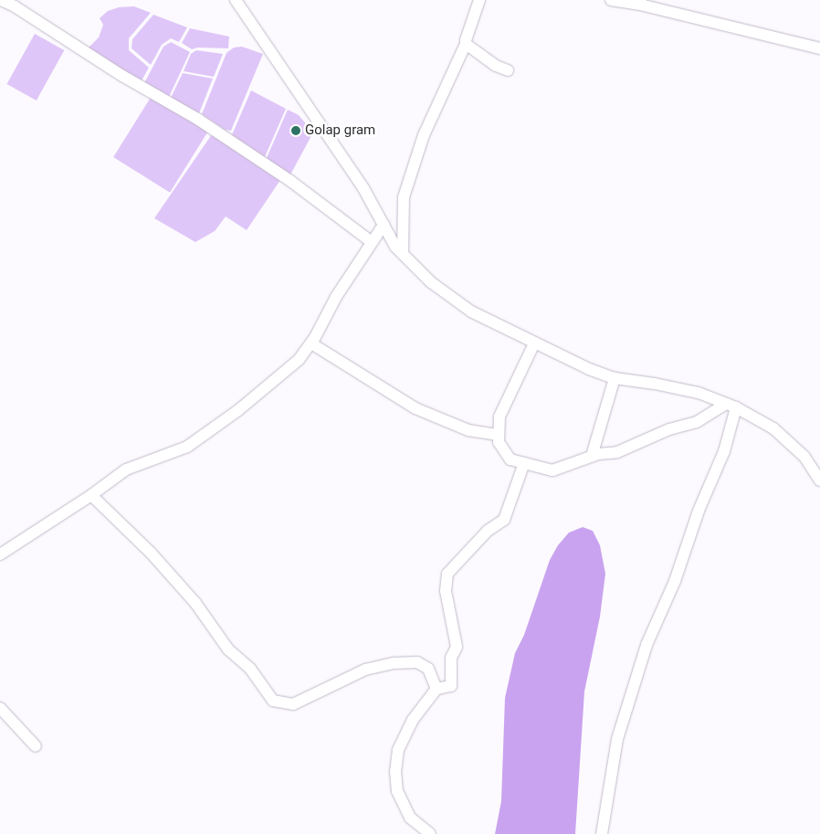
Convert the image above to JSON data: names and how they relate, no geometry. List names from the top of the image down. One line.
{"places":["Golap gram"]}
